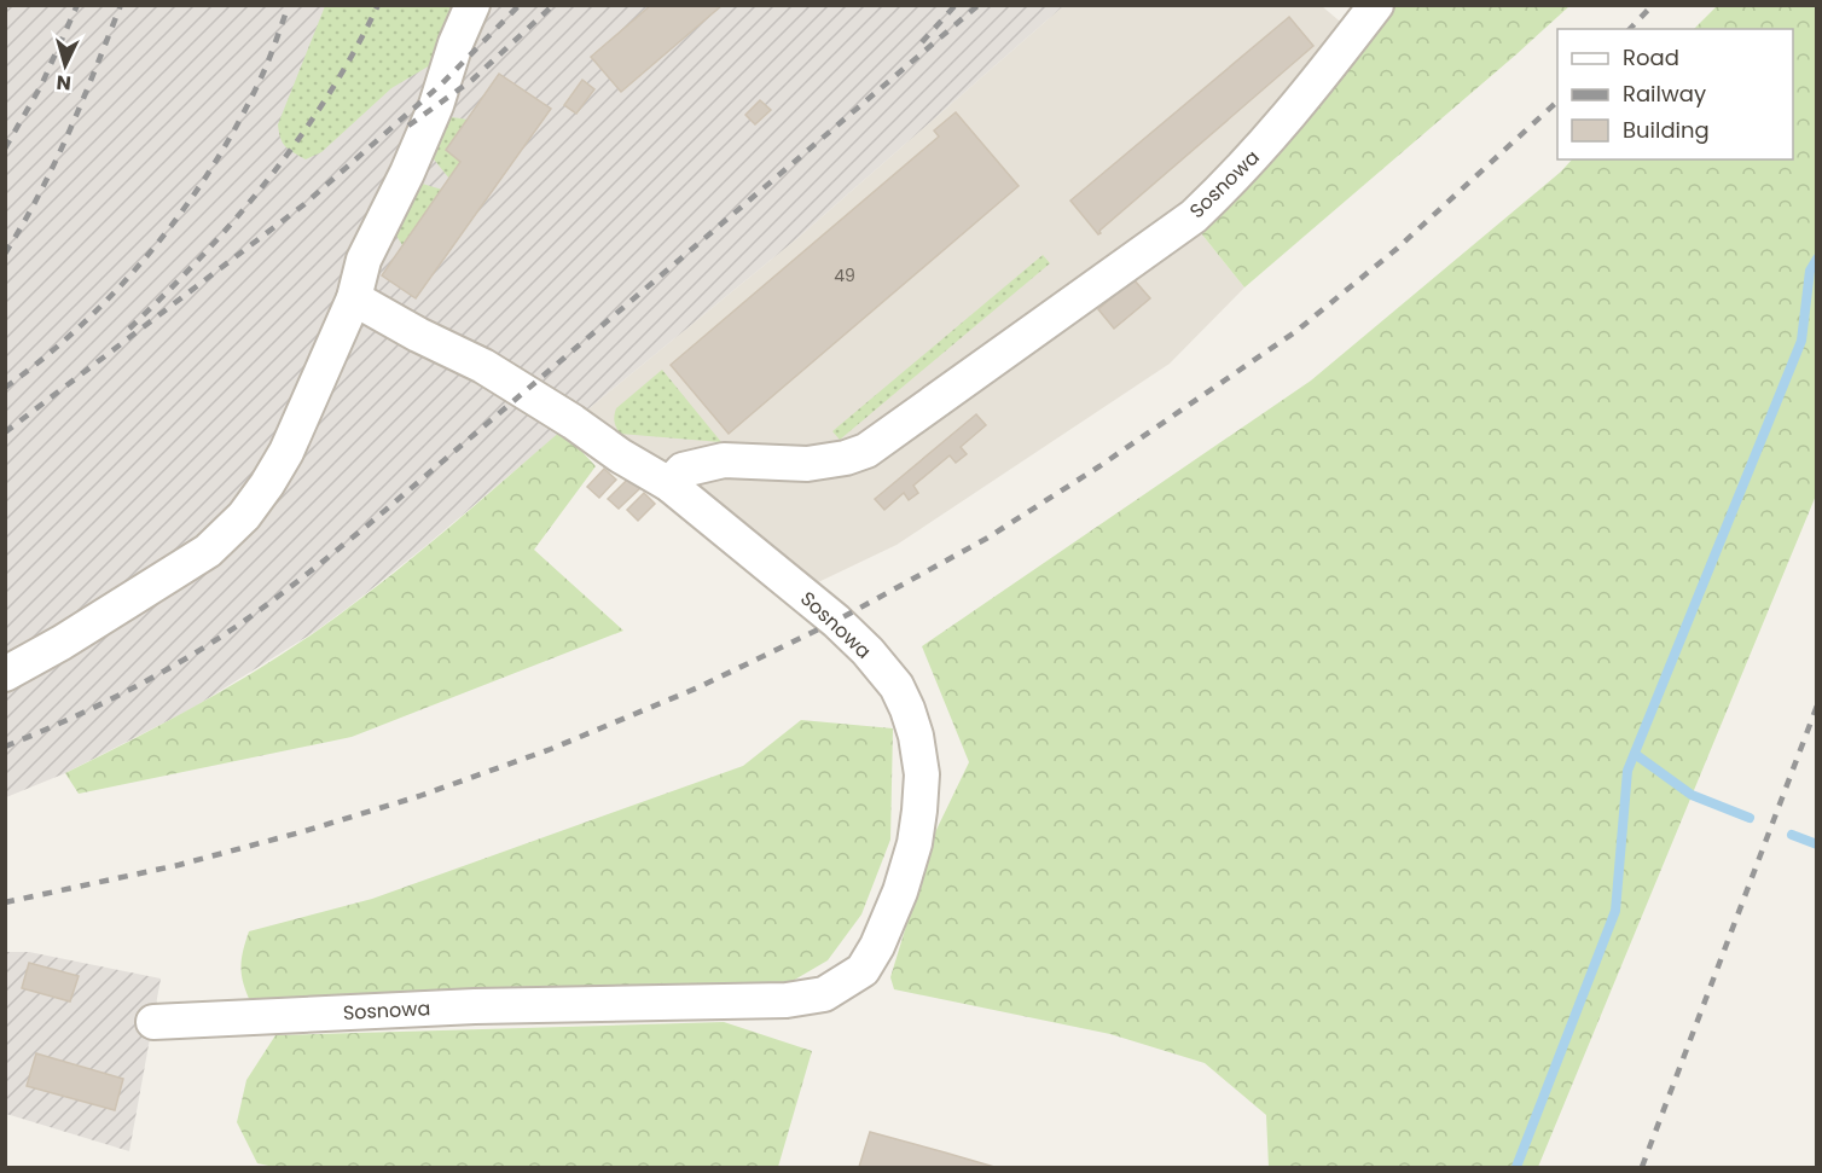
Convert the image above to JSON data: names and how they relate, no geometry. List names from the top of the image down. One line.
{"streets":{"street":["Sosnowa"]},"house_numbers":["49"],"legend":["Road","Railway","Building"],"north":"bottom"}
